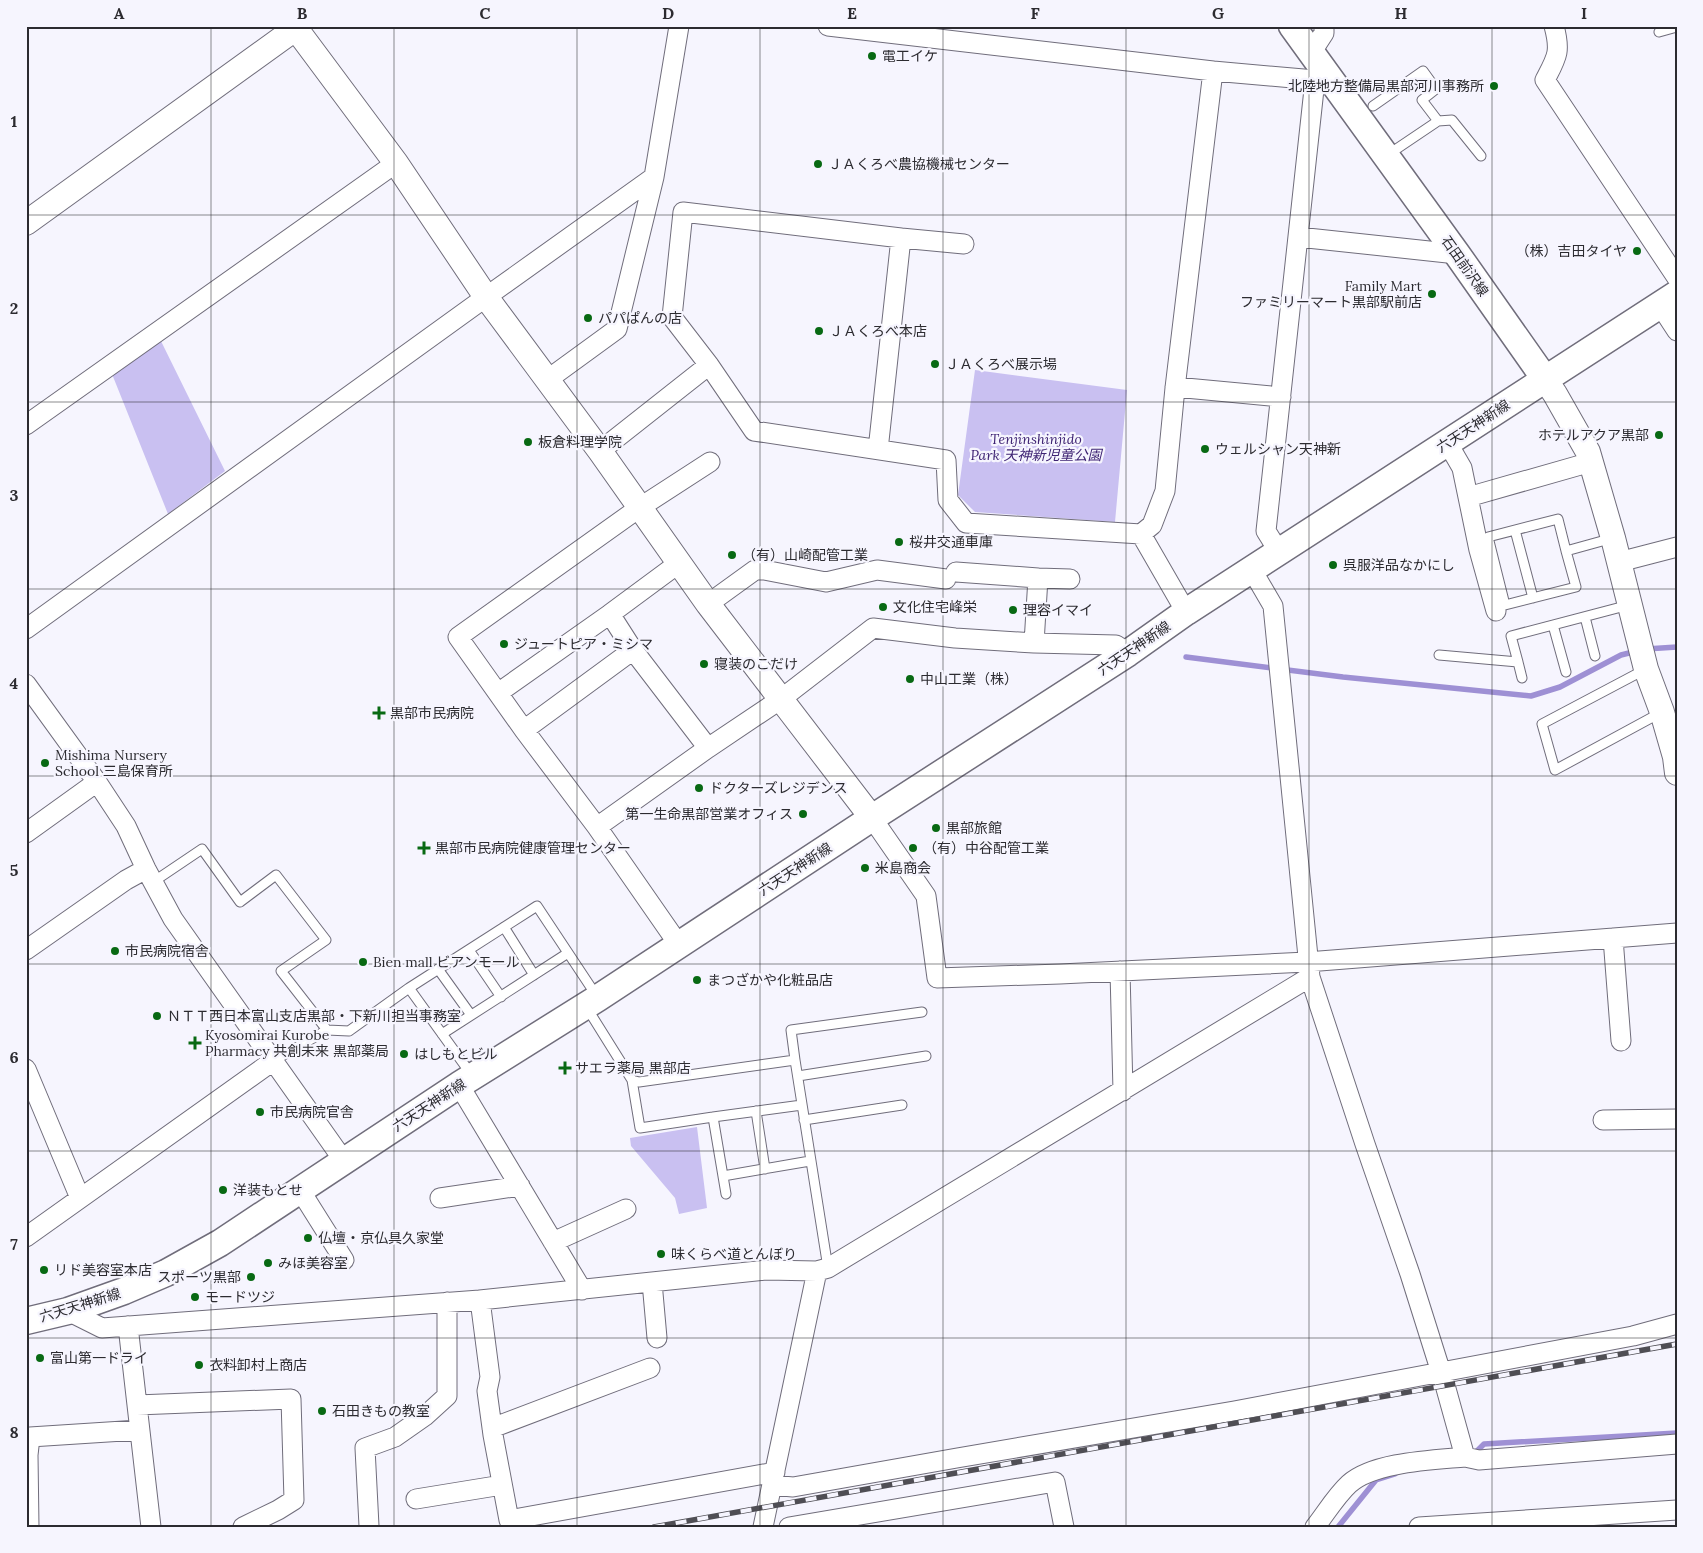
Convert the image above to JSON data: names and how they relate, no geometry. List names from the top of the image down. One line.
{"streets":{"main road":["石田前沢線","六天天神新線"]},"crossings":[["石田前沢線","六天天神新線"]],"parks":["Tenjinshinjido Park 天神新児童公園"],"places":{"other":["電工イケ","北陸地方整備局黒部河川事務所","ＪＡくろべ農協機械センター","（株）吉田タイヤ","Family Mart ファミリーマート黒部駅前店","パパぱんの店","ＪＡくろべ本店","ＪＡくろべ展示場","ホテルアクア黒部","板倉料理学院","ウェルシャン天神新","桜井交通車庫","（有）山崎配管工業","呉服洋品なかにし","文化住宅峰栄","理容イマイ","ジュートピア・ミシマ","寝装のこだけ","中山工業（株）","Mishima Nursery School 三島保育所","ドクターズレジデンス","第一生命黒部営業オフィス","黒部旅館","（有）中谷配管工業","米島商会","市民病院宿舎","Bien mall ビアンモール","まつざかや化粧品店","ＮＴＴ西日本富山支店黒部・下新川担当事務室","はしもとビル","市民病院官舎","洋装もとせ","仏壇・京仏具久家堂","味くらべ道とんぼり","みほ美容室","リド美容室本店","スポーツ黒部","モードツジ","富山第一ドライ","衣料卸村上商店","石田きもの教室"],"health":["黒部市民病院","黒部市民病院健康管理センター","Kyosomirai Kurobe Pharmacy 共創未来 黒部薬局","サエラ薬局 黒部店"]},"grid":{"columns":["A","B","C","D","E","F","G","H","I"],"rows":["1","2","3","4","5","6","7","8"]}}
